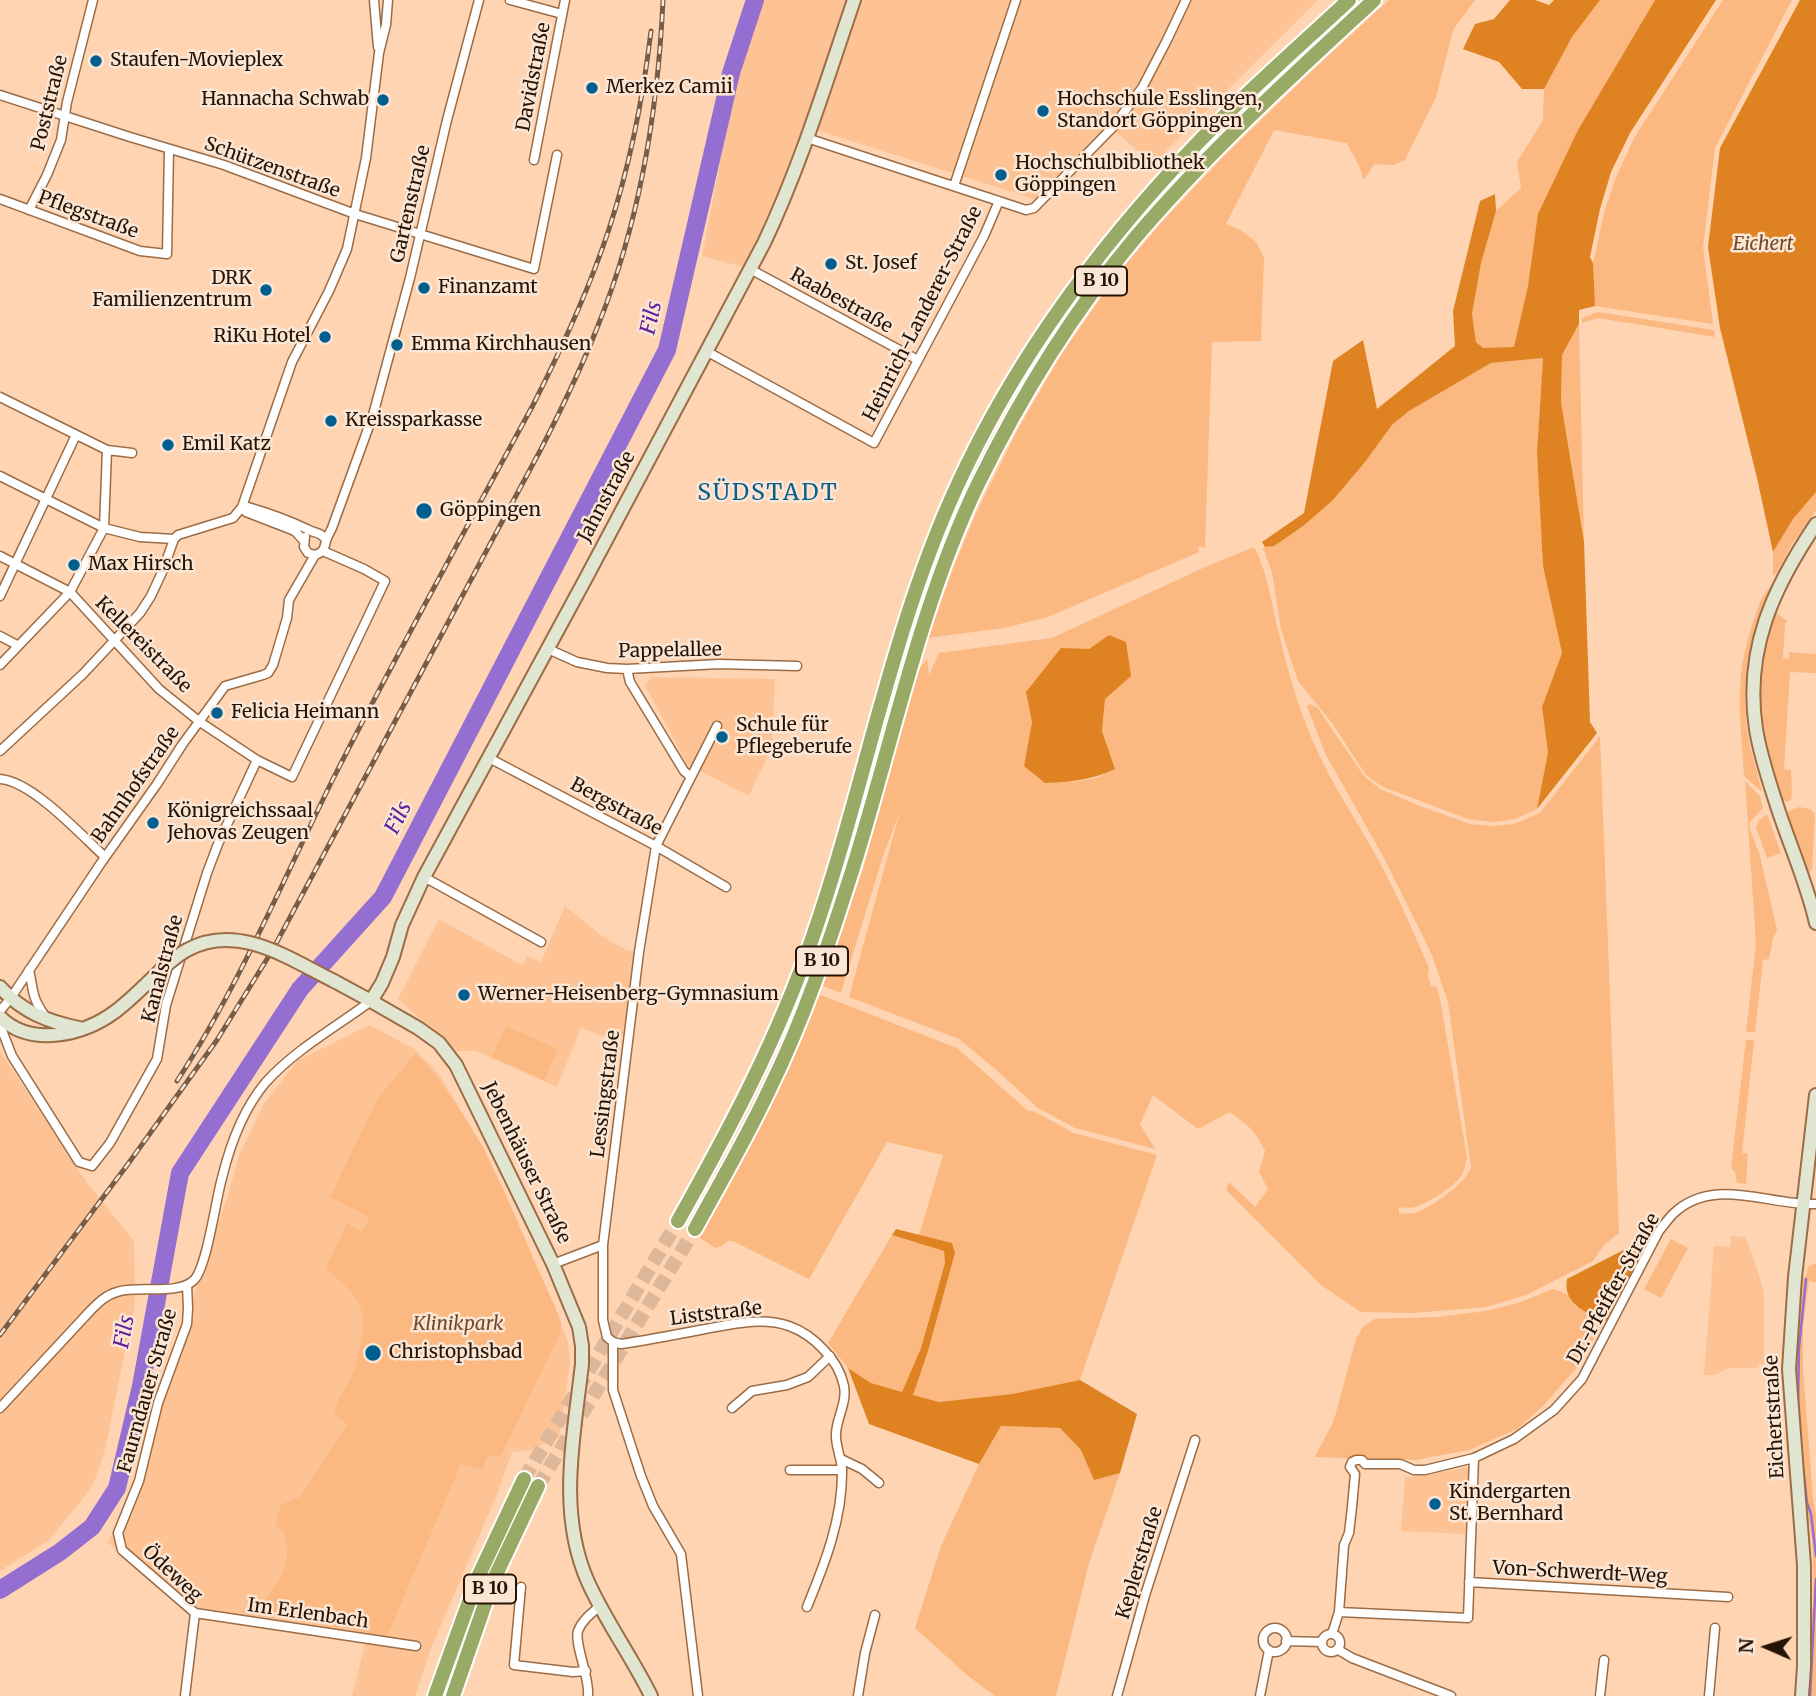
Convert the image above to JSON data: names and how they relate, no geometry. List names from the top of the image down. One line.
{"streets":{"highway":["B 10"],"main road":["Jahnstraße","Jebenhäuser Straße","Eichertstraße"],"street":["Davidstraße","Poststraße","Schützenstraße","Gartenstraße","Pflegstraße","Raabestraße","Heinrich-Landerer-Straße","Kellereistraße","Pappelallee","Bahnhofstraße","Bergstraße","Kanalstraße","Lessingstraße","Dr.-Pfeiffer-Straße","Liststraße","Faurndauer Straße","Keplerstraße","Von-Schwerdt-Weg","Ödeweg","Im Erlenbach"]},"crossings":[["Poststraße","Schützenstraße"],["Poststraße","Pflegstraße"],["Schützenstraße","Gartenstraße"],["Schützenstraße","Pflegstraße"],["Gartenstraße","Kellereistraße"],["Gartenstraße","Bahnhofstraße"],["Raabestraße","Heinrich-Landerer-Straße"],["Raabestraße","Jahnstraße"],["Heinrich-Landerer-Straße","Jahnstraße"],["Jahnstraße","Pappelallee"],["Jahnstraße","Bergstraße"],["Jahnstraße","Jebenhäuser Straße"],["Jahnstraße","Faurndauer Straße"],["Kellereistraße","Bahnhofstraße"],["Kellereistraße","Kanalstraße"],["Bergstraße","Lessingstraße"],["Lessingstraße","Liststraße"],["Jebenhäuser Straße","Faurndauer Straße"],["Dr.-Pfeiffer-Straße","Eichertstraße"],["Dr.-Pfeiffer-Straße","Von-Schwerdt-Weg"],["Faurndauer Straße","Ödeweg"],["Ödeweg","Im Erlenbach"]],"districts":["SÜDSTADT"],"water":["Fils"],"parks":["Eichert","Klinikpark"],"places":["Staufen-Movieplex","Merkez Camii","Hannacha Schwab","Hochschule Esslingen, Standort Göppingen","Hochschulbibliothek Göppingen","St. Josef","Finanzamt","DRK Familienzentrum","RiKu Hotel","Emma Kirchhausen","Kreissparkasse","Emil Katz","Göppingen","Max Hirsch","Felicia Heimann","Schule für Pflegeberufe","Königreichssaal Jehovas Zeugen","Werner-Heisenberg-Gymnasium","Christophsbad","Kindergarten St. Bernhard"],"north":"left"}
